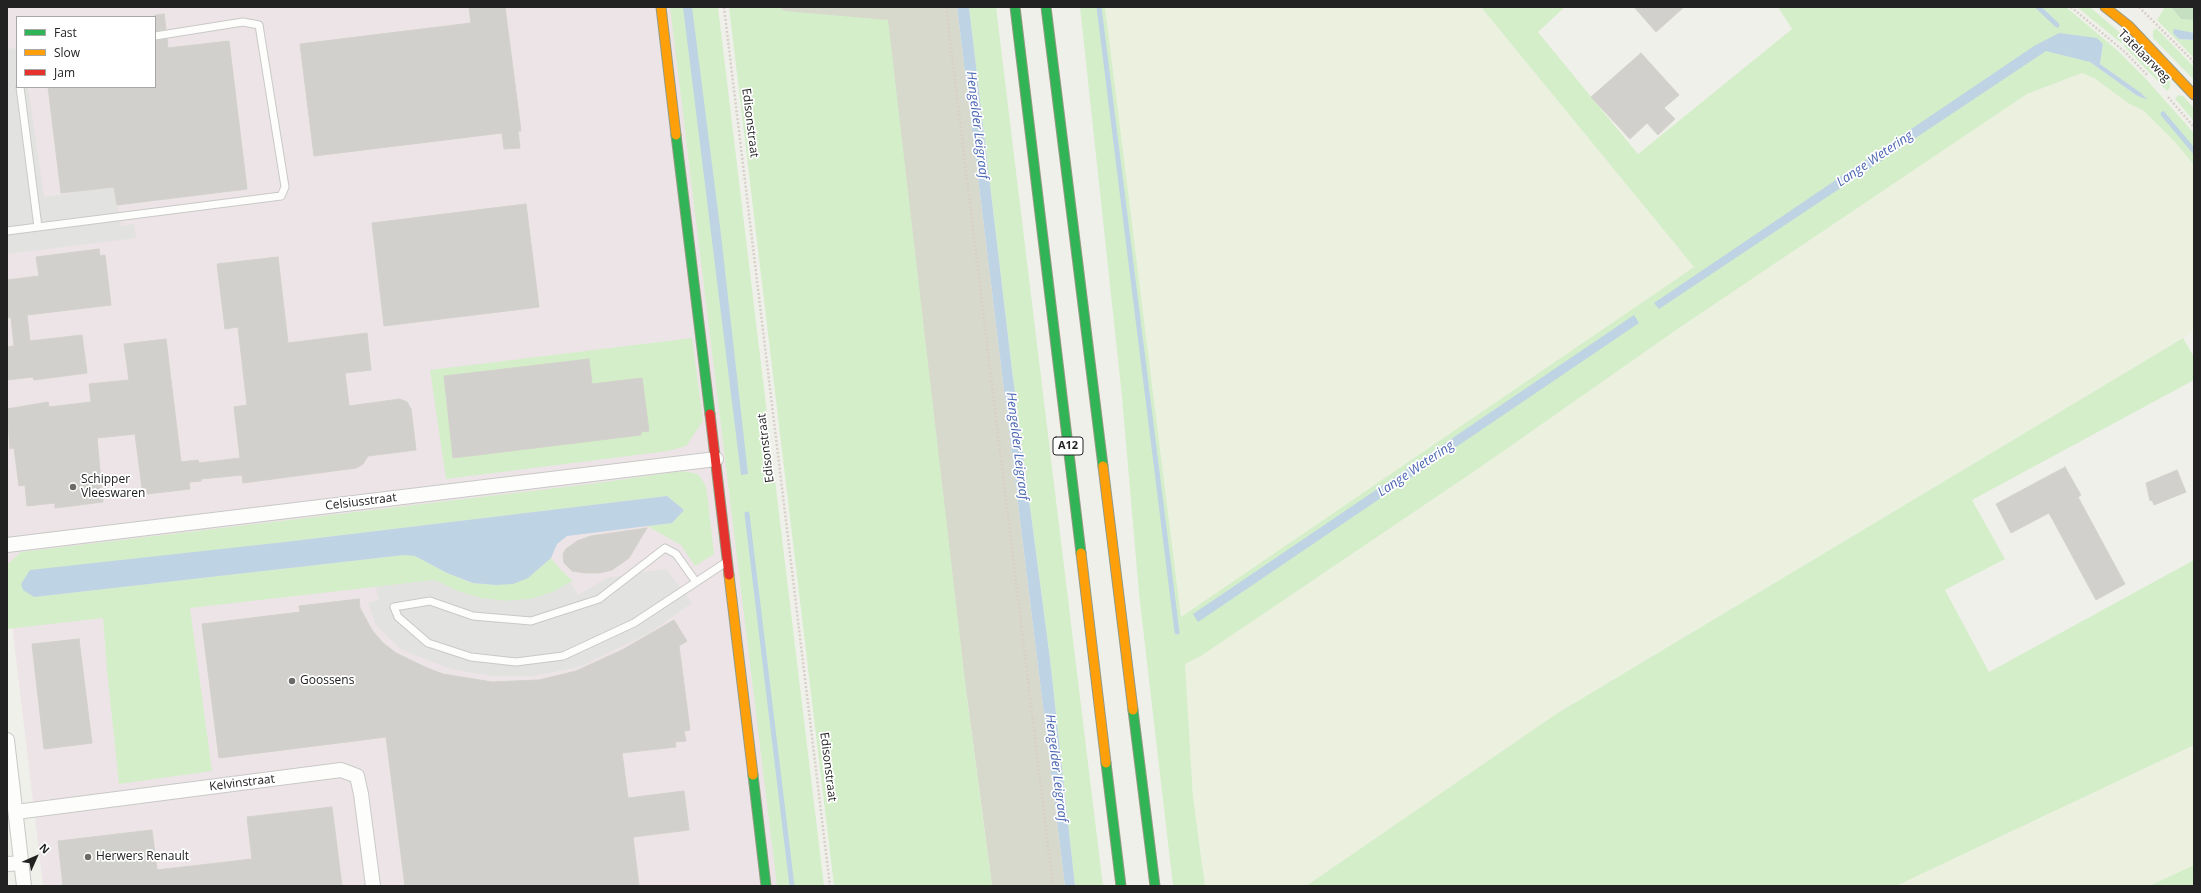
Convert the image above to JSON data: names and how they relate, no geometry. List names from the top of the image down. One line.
{"streets":{"main road":["Tatelaarweg","A12"],"street":["Celsiusstraat","Kelvinstraat"],"path":["Edisonstraat"]},"water":["Hengelder Leigraaf","Lange Wetering"],"places":["Schipper Vleeswaren","Goossens","Herwers Renault"],"legend":["Fast","Slow","Jam"],"north":"top right"}
